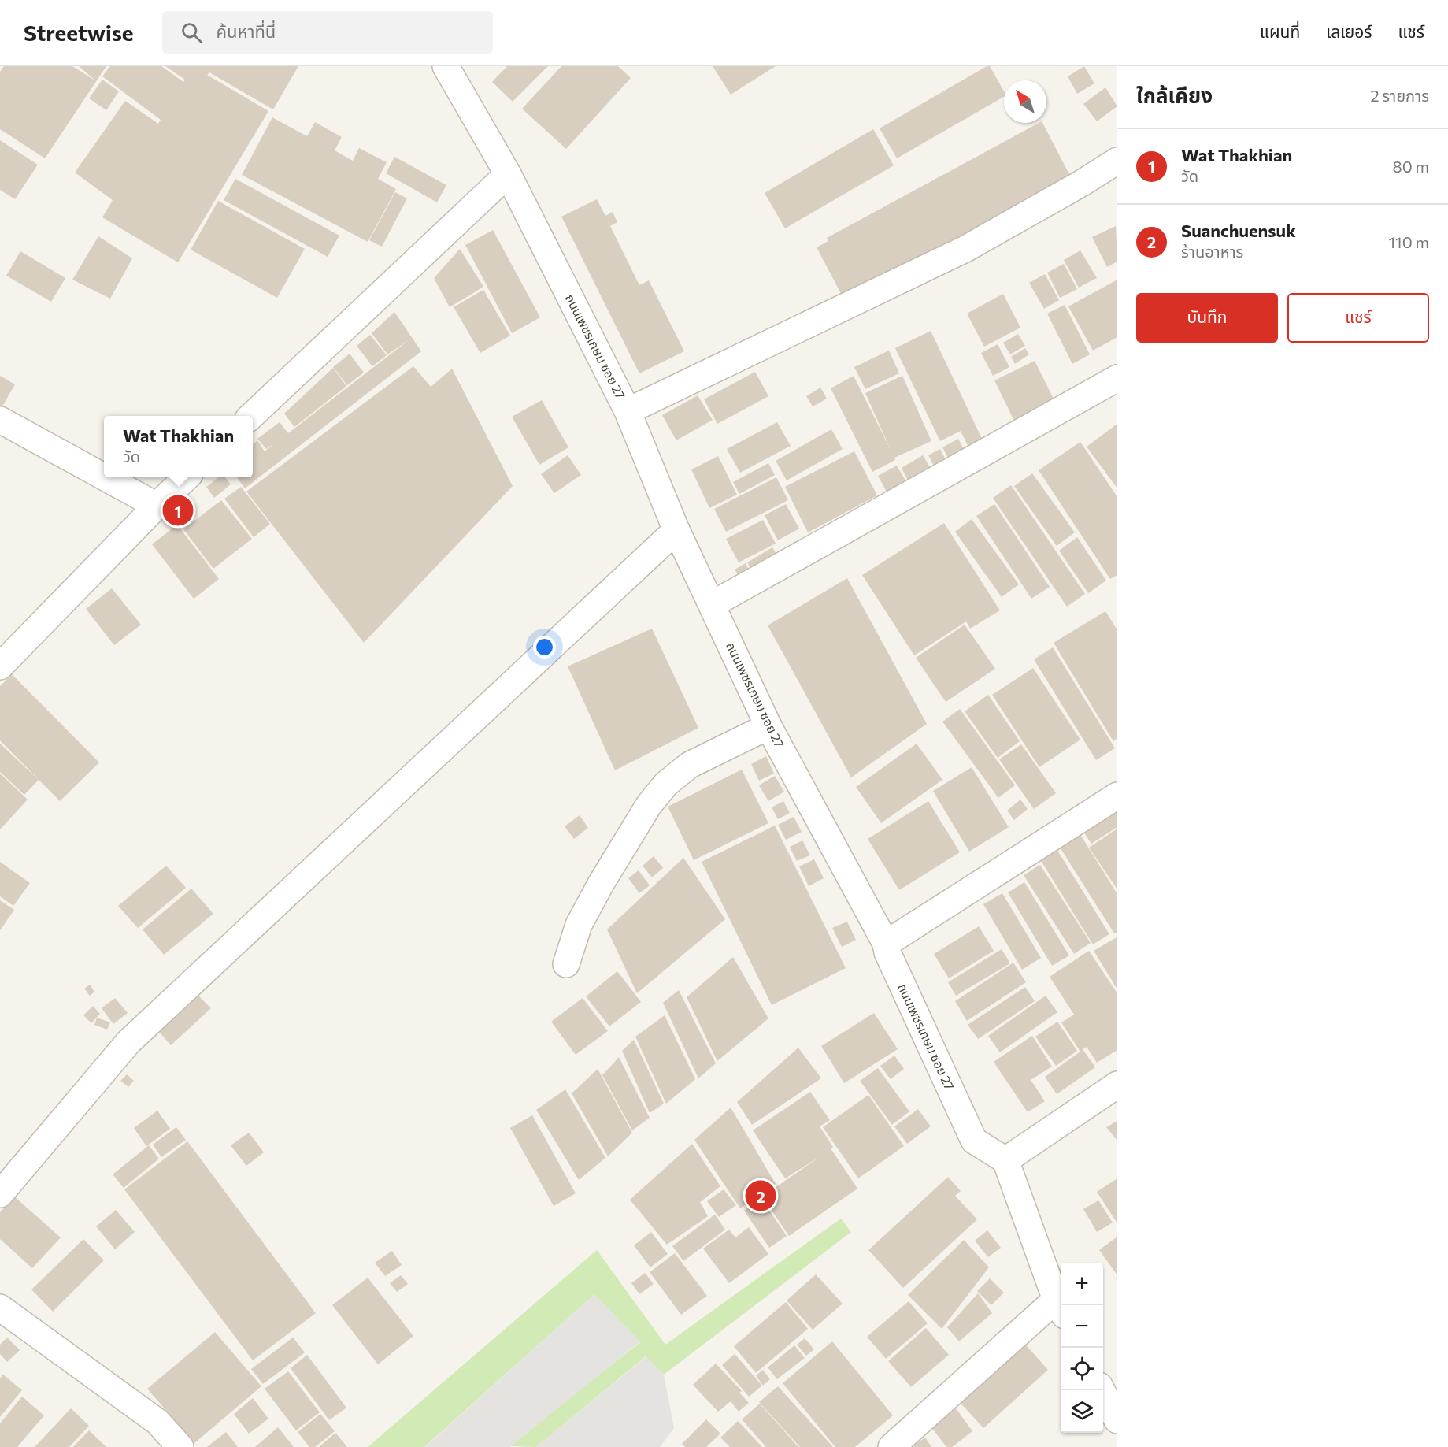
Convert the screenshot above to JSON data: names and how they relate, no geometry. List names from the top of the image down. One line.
{"streets":{"street":["ถนนเพชรเกษม ซอย 27"]},"north":"top left","page":{"header":"Streetwise","search":"ค้นหาที่นี่","nav":["แผนที่","เลเยอร์","แชร์"],"heading":["ใกล้เคียง","2 รายการ"],"list":[{"mark":"1","name":"Wat Thakhian","note":"วัด","value":"80 m"},{"mark":"2","name":"Suanchuensuk","note":"ร้านอาหาร","value":"110 m"}],"buttons":["บันทึก","แชร์"],"popup":["Wat Thakhian","วัด"],"pins":["1","2"],"map_buttons":["+","−"]}}
